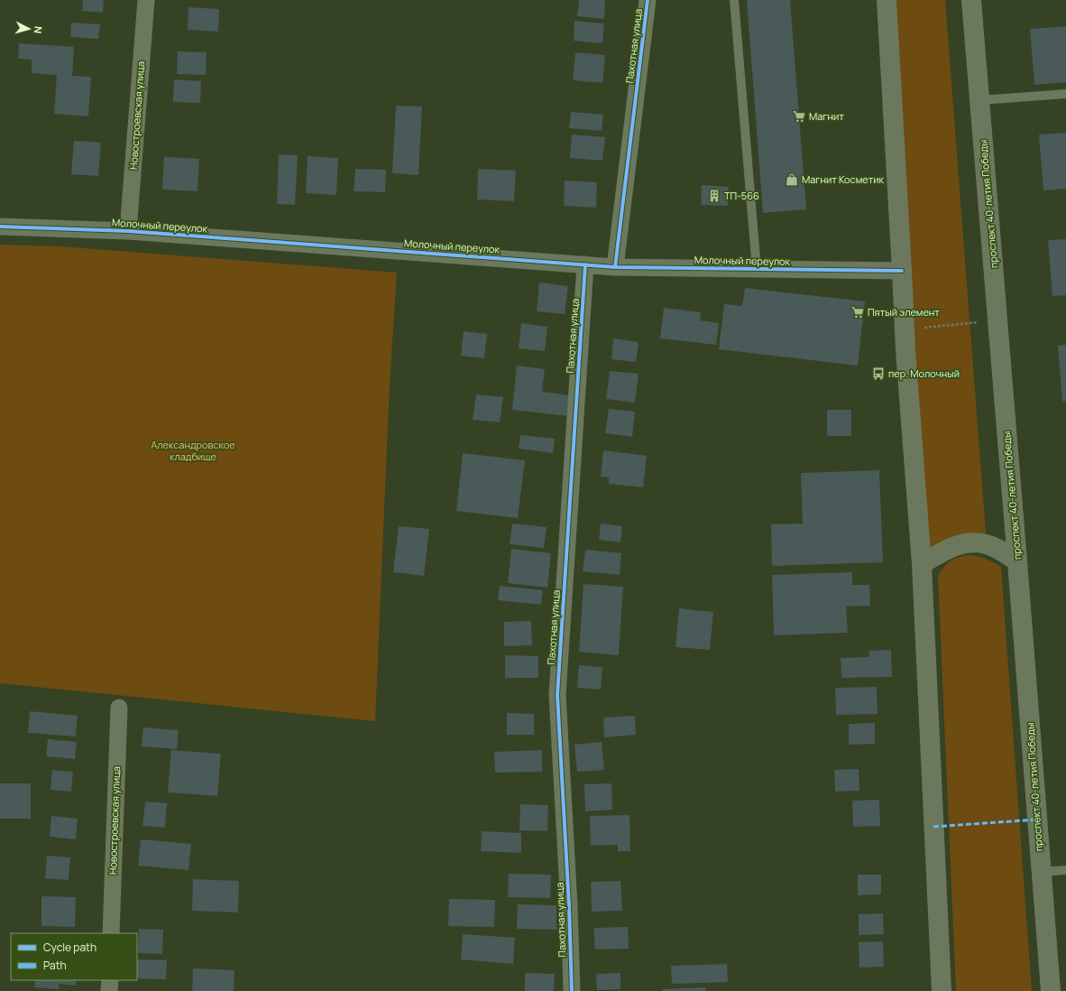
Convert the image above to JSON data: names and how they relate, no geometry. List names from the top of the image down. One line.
{"streets":{"main road":["проспект 40-летия Победы"],"street":["Пахотная улица","Новостроевская улица","Молочный переулок"]},"crossings":[["Пахотная улица","Молочный переулок"],["Новостроевская улица","Молочный переулок"]],"parks":["Александровское кладбище"],"places":{"supermarket":["Магнит","Пятый элемент"],"shop":["Магнит Косметик"],"building":["ТП-566"],"bus stop":["пер. Молочный"]},"legend":["Cycle path","Path"],"north":"right"}
